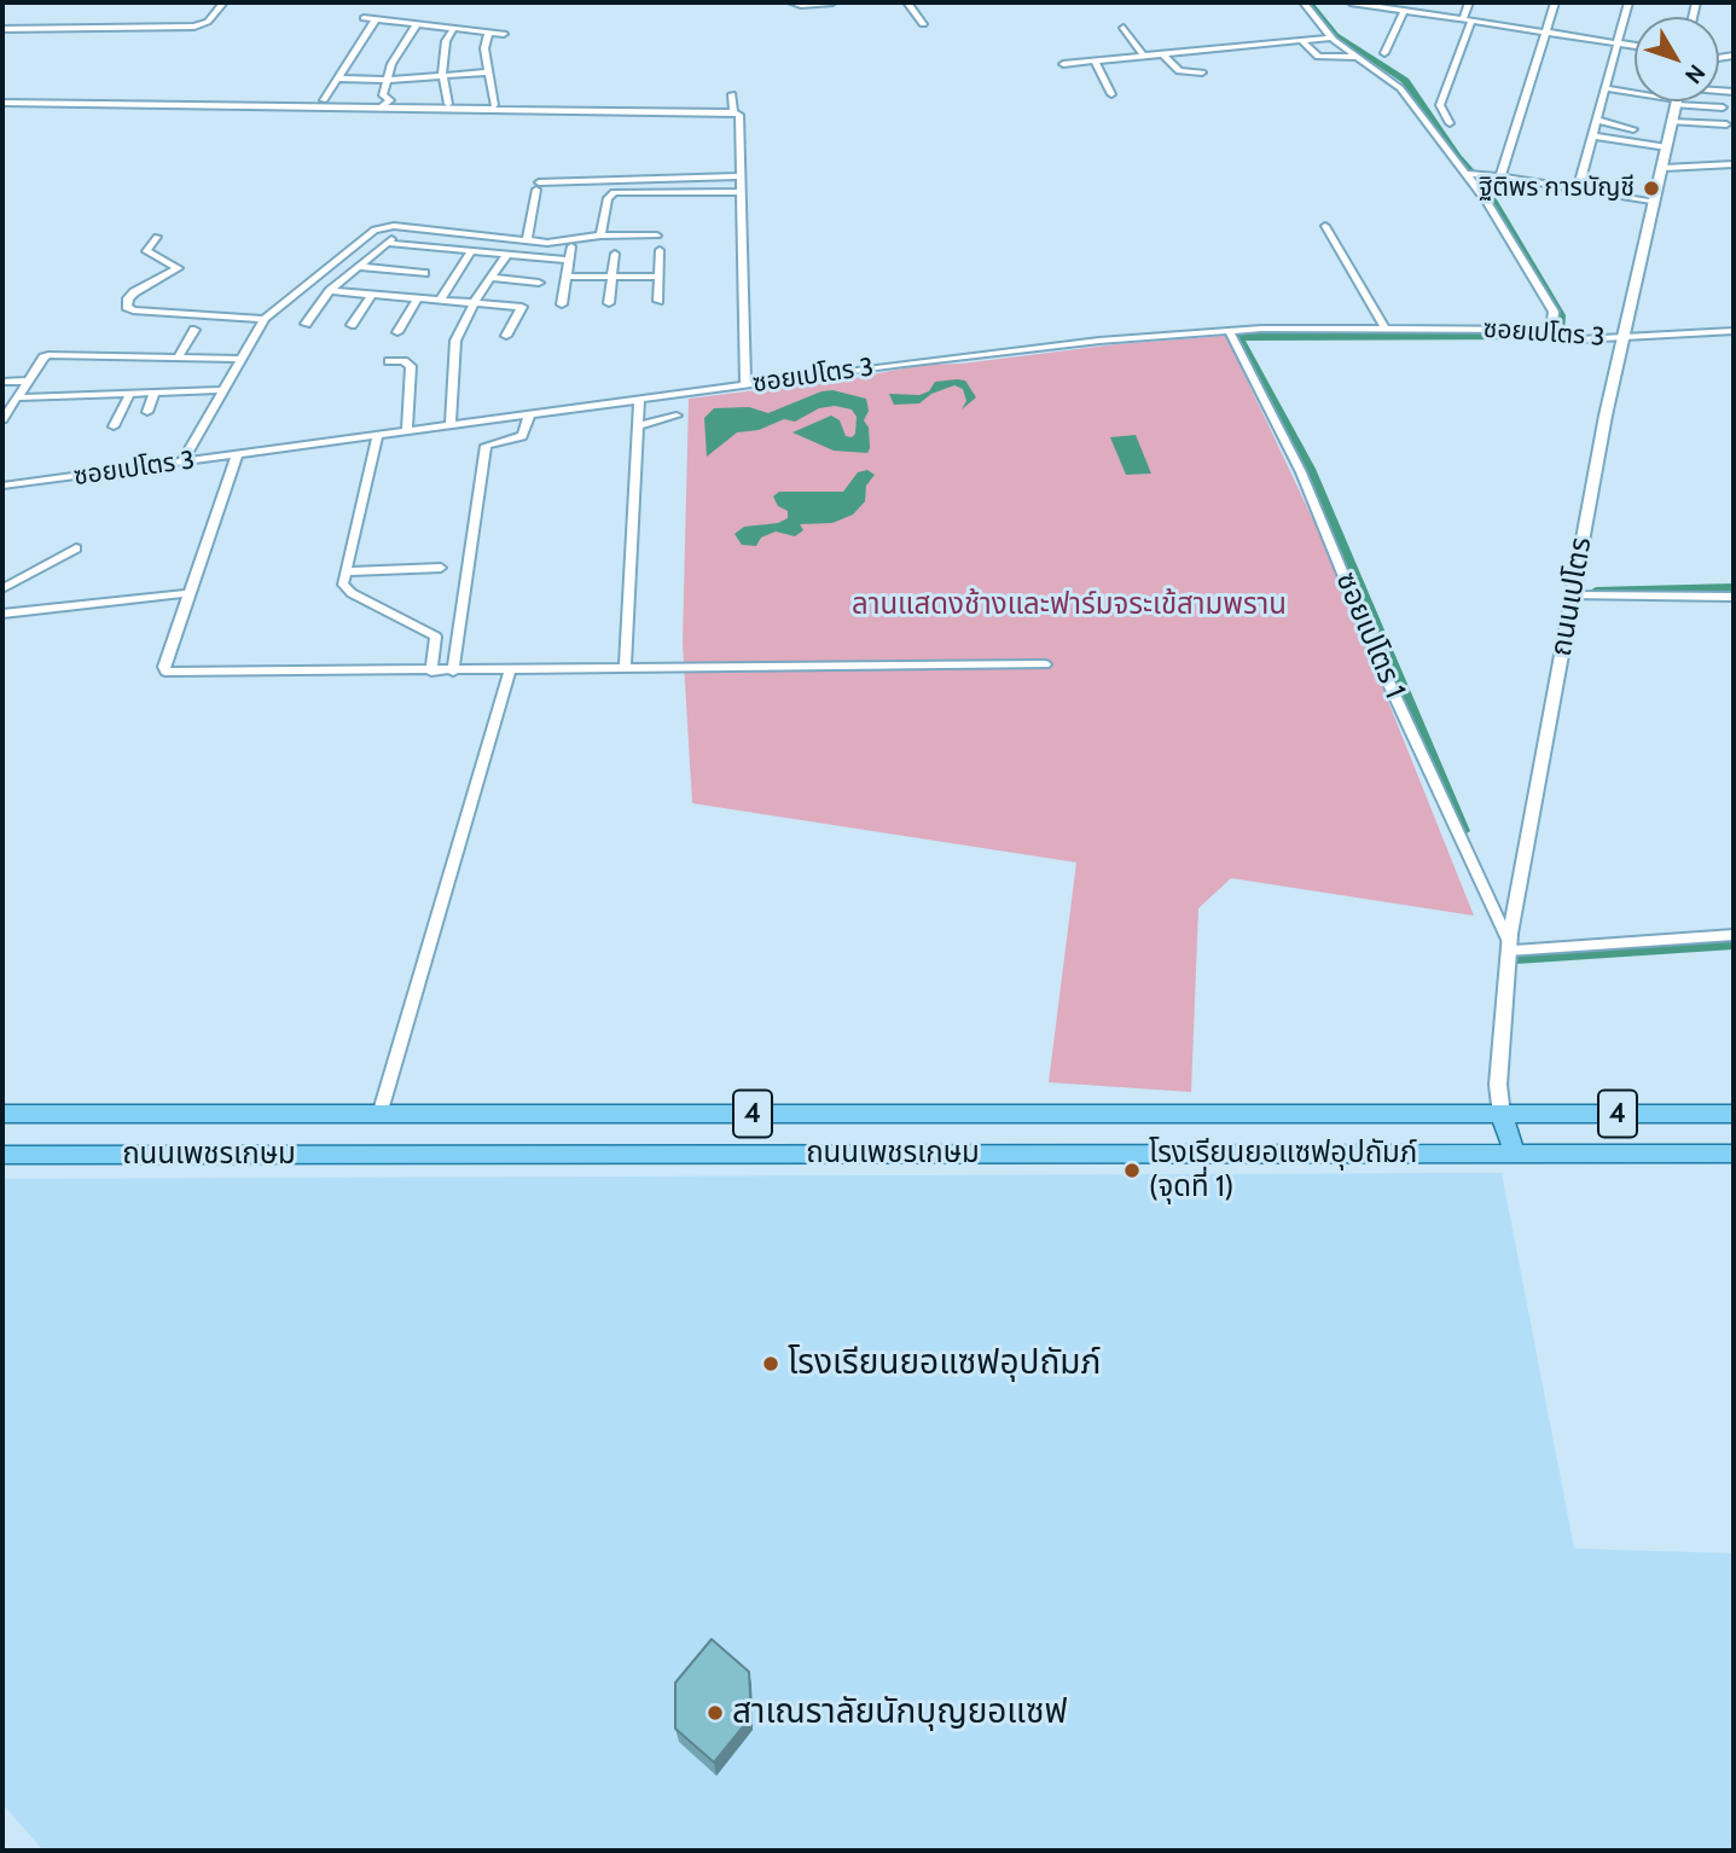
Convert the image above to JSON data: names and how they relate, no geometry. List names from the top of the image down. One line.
{"streets":{"main road":["4","ถนนเพชรเกษม"],"street":["ซอยเปโตร 3","ถนนเปโตร","ซอยเปโตร 1"]},"crossings":[["ซอยเปโตร 3","ถนนเปโตร"],["ซอยเปโตร 3","ซอยเปโตร 1"],["ถนนเปโตร","ซอยเปโตร 1"],["ถนนเปโตร","ถนนเพชรเกษม"]],"parks":["ลานแสดงช้างและฟาร์มจระเข้สามพราน"],"places":["ฐิติพร การบัญชี","โรงเรียนยอแซฟอุปถัมภ์ (จุดที่ 1)","โรงเรียนยอแซฟอุปถัมภ์","สาเณราลัยนักบุญยอแซฟ"],"north":"bottom right"}
